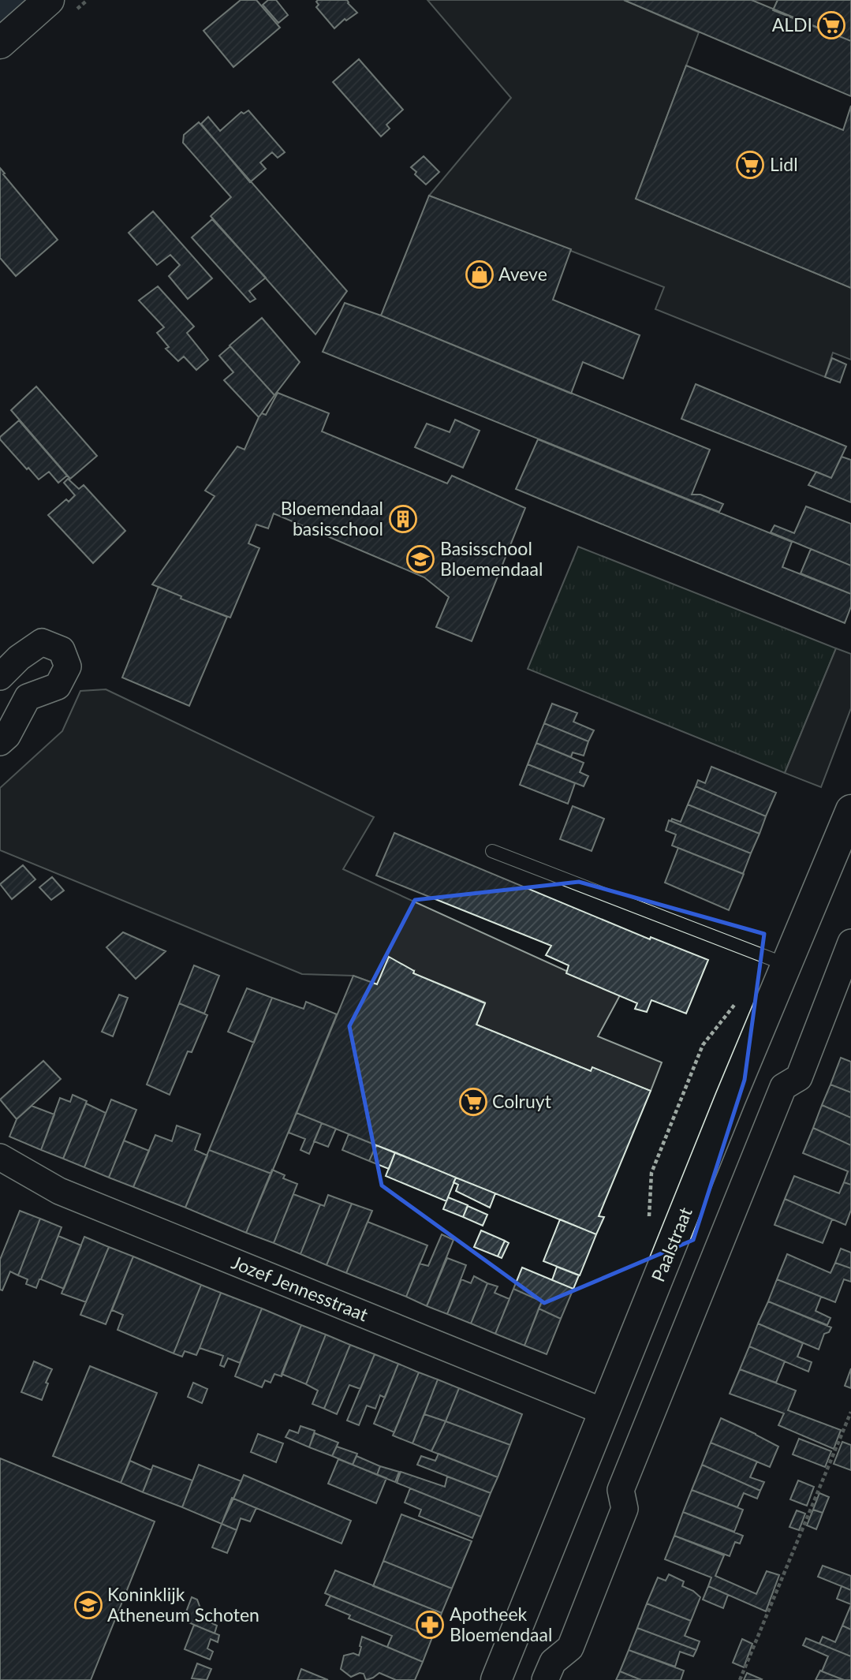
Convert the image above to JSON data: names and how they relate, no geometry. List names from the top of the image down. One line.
{"streets":{"street":["Paalstraat","Jozef Jennesstraat"]},"crossings":[["Paalstraat","Jozef Jennesstraat"]],"places":{"supermarket":["ALDI","Lidl","Colruyt"],"shop":["Aveve"],"building":["Bloemendaal basisschool"],"school or university":["Basisschool Bloemendaal","Koninklijk Atheneum Schoten"],"pharmacy":["Apotheek Bloemendaal"]}}
